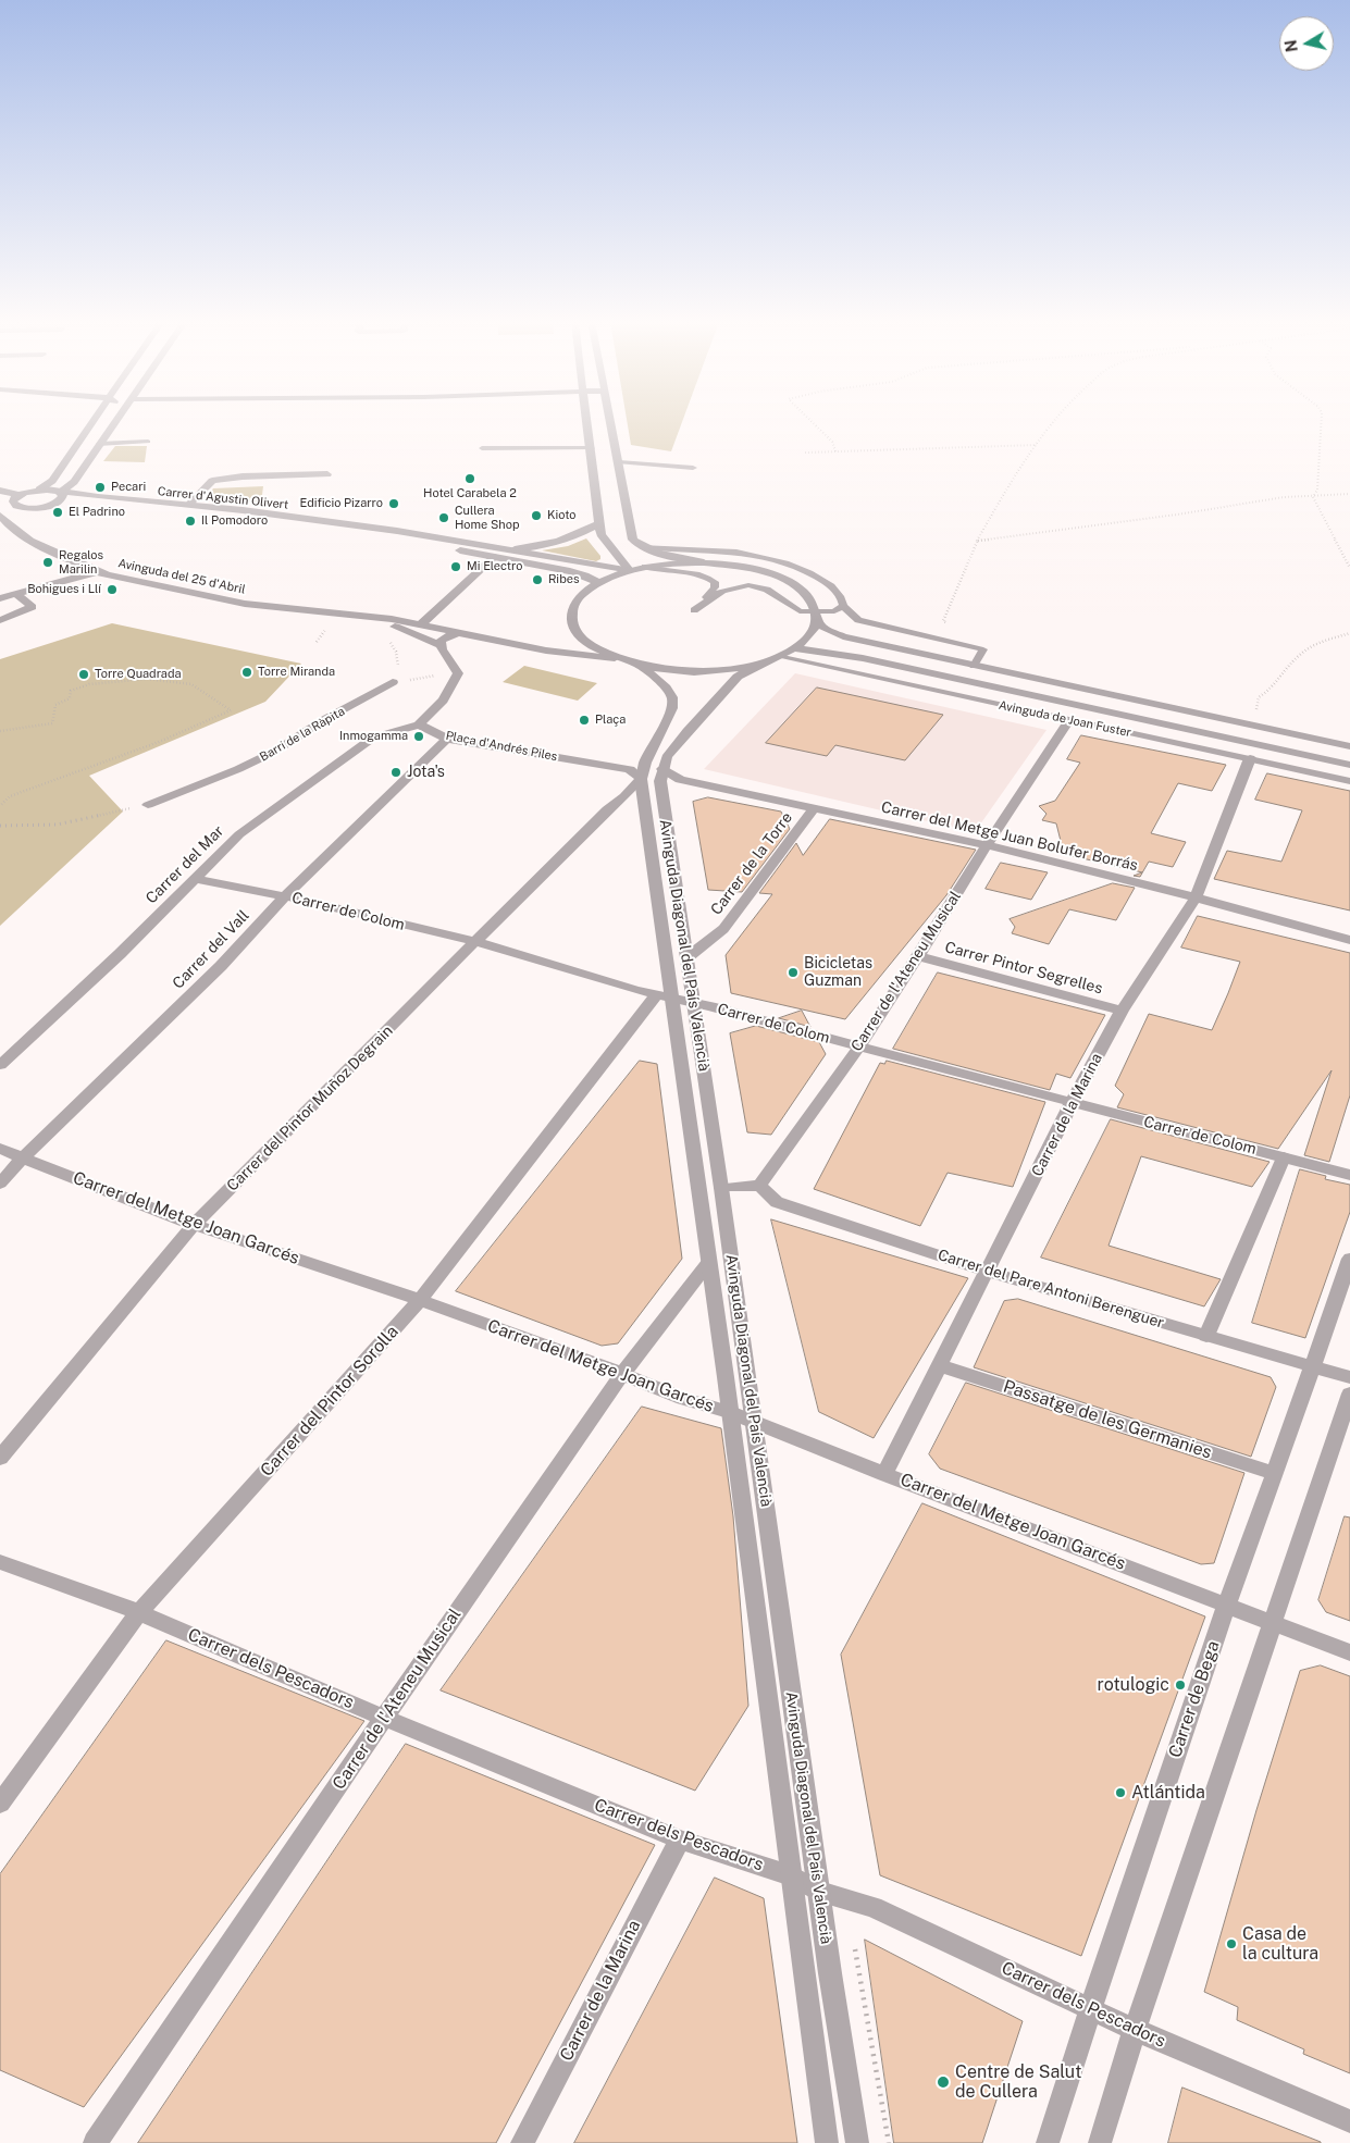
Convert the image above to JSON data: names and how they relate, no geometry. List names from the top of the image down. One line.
{"streets":{"street":["Carrer d'Agustin Olivert","Avinguda del 25 d'Abril","Avinguda de Joan Fuster","Barri de la Ràpita","Plaça d'Andrés Piles","Carrer del Metge Juan Bolufer Borrás","Carrer de la Torre","Carrer del Mar","Carrer de Colom","Avinguda Diagonal del País Valencià","Carrer del Vall","Carrer Pintor Segrelles","Carrer de l'Ateneu Musical","Carrer del Pintor Muñoz Degrain","Carrer de la Marina","Carrer del Metge Joan Garcés","Carrer del Pare Antoni Berenguer","Carrer del Pintor Sorolla","Passatge de les Germanies","Carrer dels Pescadors","Carrer de Bega"]},"crossings":[["Avinguda de Joan Fuster","Carrer de l'Ateneu Musical"],["Avinguda de Joan Fuster","Carrer de la Marina"],["Plaça d'Andrés Piles","Carrer del Mar"],["Plaça d'Andrés Piles","Avinguda Diagonal del País Valencià"],["Plaça d'Andrés Piles","Carrer del Vall"],["Plaça d'Andrés Piles","Carrer del Pintor Muñoz Degrain"],["Carrer del Metge Juan Bolufer Borrás","Carrer de la Torre"],["Carrer del Metge Juan Bolufer Borrás","Avinguda Diagonal del País Valencià"],["Carrer del Metge Juan Bolufer Borrás","Carrer de l'Ateneu Musical"],["Carrer del Metge Juan Bolufer Borrás","Carrer de la Marina"],["Carrer de la Torre","Avinguda Diagonal del País Valencià"],["Carrer del Mar","Carrer de Colom"],["Carrer de Colom","Avinguda Diagonal del País Valencià"],["Carrer de Colom","Carrer del Vall"],["Carrer de Colom","Carrer de l'Ateneu Musical"],["Carrer de Colom","Carrer del Pintor Muñoz Degrain"],["Carrer de Colom","Carrer de la Marina"],["Carrer de Colom","Carrer del Pintor Sorolla"],["Avinguda Diagonal del País Valencià","Carrer de l'Ateneu Musical"],["Avinguda Diagonal del País Valencià","Carrer del Pintor Muñoz Degrain"],["Avinguda Diagonal del País Valencià","Carrer del Metge Joan Garcés"],["Avinguda Diagonal del País Valencià","Carrer del Pintor Sorolla"],["Avinguda Diagonal del País Valencià","Carrer dels Pescadors"],["Carrer del Vall","Carrer del Metge Joan Garcés"],["Carrer Pintor Segrelles","Carrer de l'Ateneu Musical"],["Carrer Pintor Segrelles","Carrer de la Marina"],["Carrer de l'Ateneu Musical","Carrer del Metge Joan Garcés"],["Carrer de l'Ateneu Musical","Carrer del Pare Antoni Berenguer"],["Carrer de l'Ateneu Musical","Carrer dels Pescadors"],["Carrer del Pintor Muñoz Degrain","Carrer del Metge Joan Garcés"],["Carrer de la Marina","Carrer del Metge Joan Garcés"],["Carrer de la Marina","Carrer del Pare Antoni Berenguer"],["Carrer de la Marina","Passatge de les Germanies"],["Carrer de la Marina","Carrer dels Pescadors"],["Carrer del Metge Joan Garcés","Carrer del Pintor Sorolla"],["Carrer del Metge Joan Garcés","Carrer de Bega"],["Carrer del Pare Antoni Berenguer","Carrer de Bega"],["Carrer del Pintor Sorolla","Carrer dels Pescadors"],["Passatge de les Germanies","Carrer de Bega"],["Carrer dels Pescadors","Carrer de Bega"]],"places":["Hotel Carabela 2","Pecari","Edificio Pizarro","El Padrino","Kioto","Cullera Home Shop","Il Pomodoro","Regalos Marilin","Mi Electro","Ribes","Bohigues i Llí","Torre Miranda","Torre Quadrada","Plaça","Inmogamma","Jota's","Bicicletas Guzman","rotulogic","Atlántida","Casa de la cultura","Centre de Salut de Cullera"],"north":"left"}
